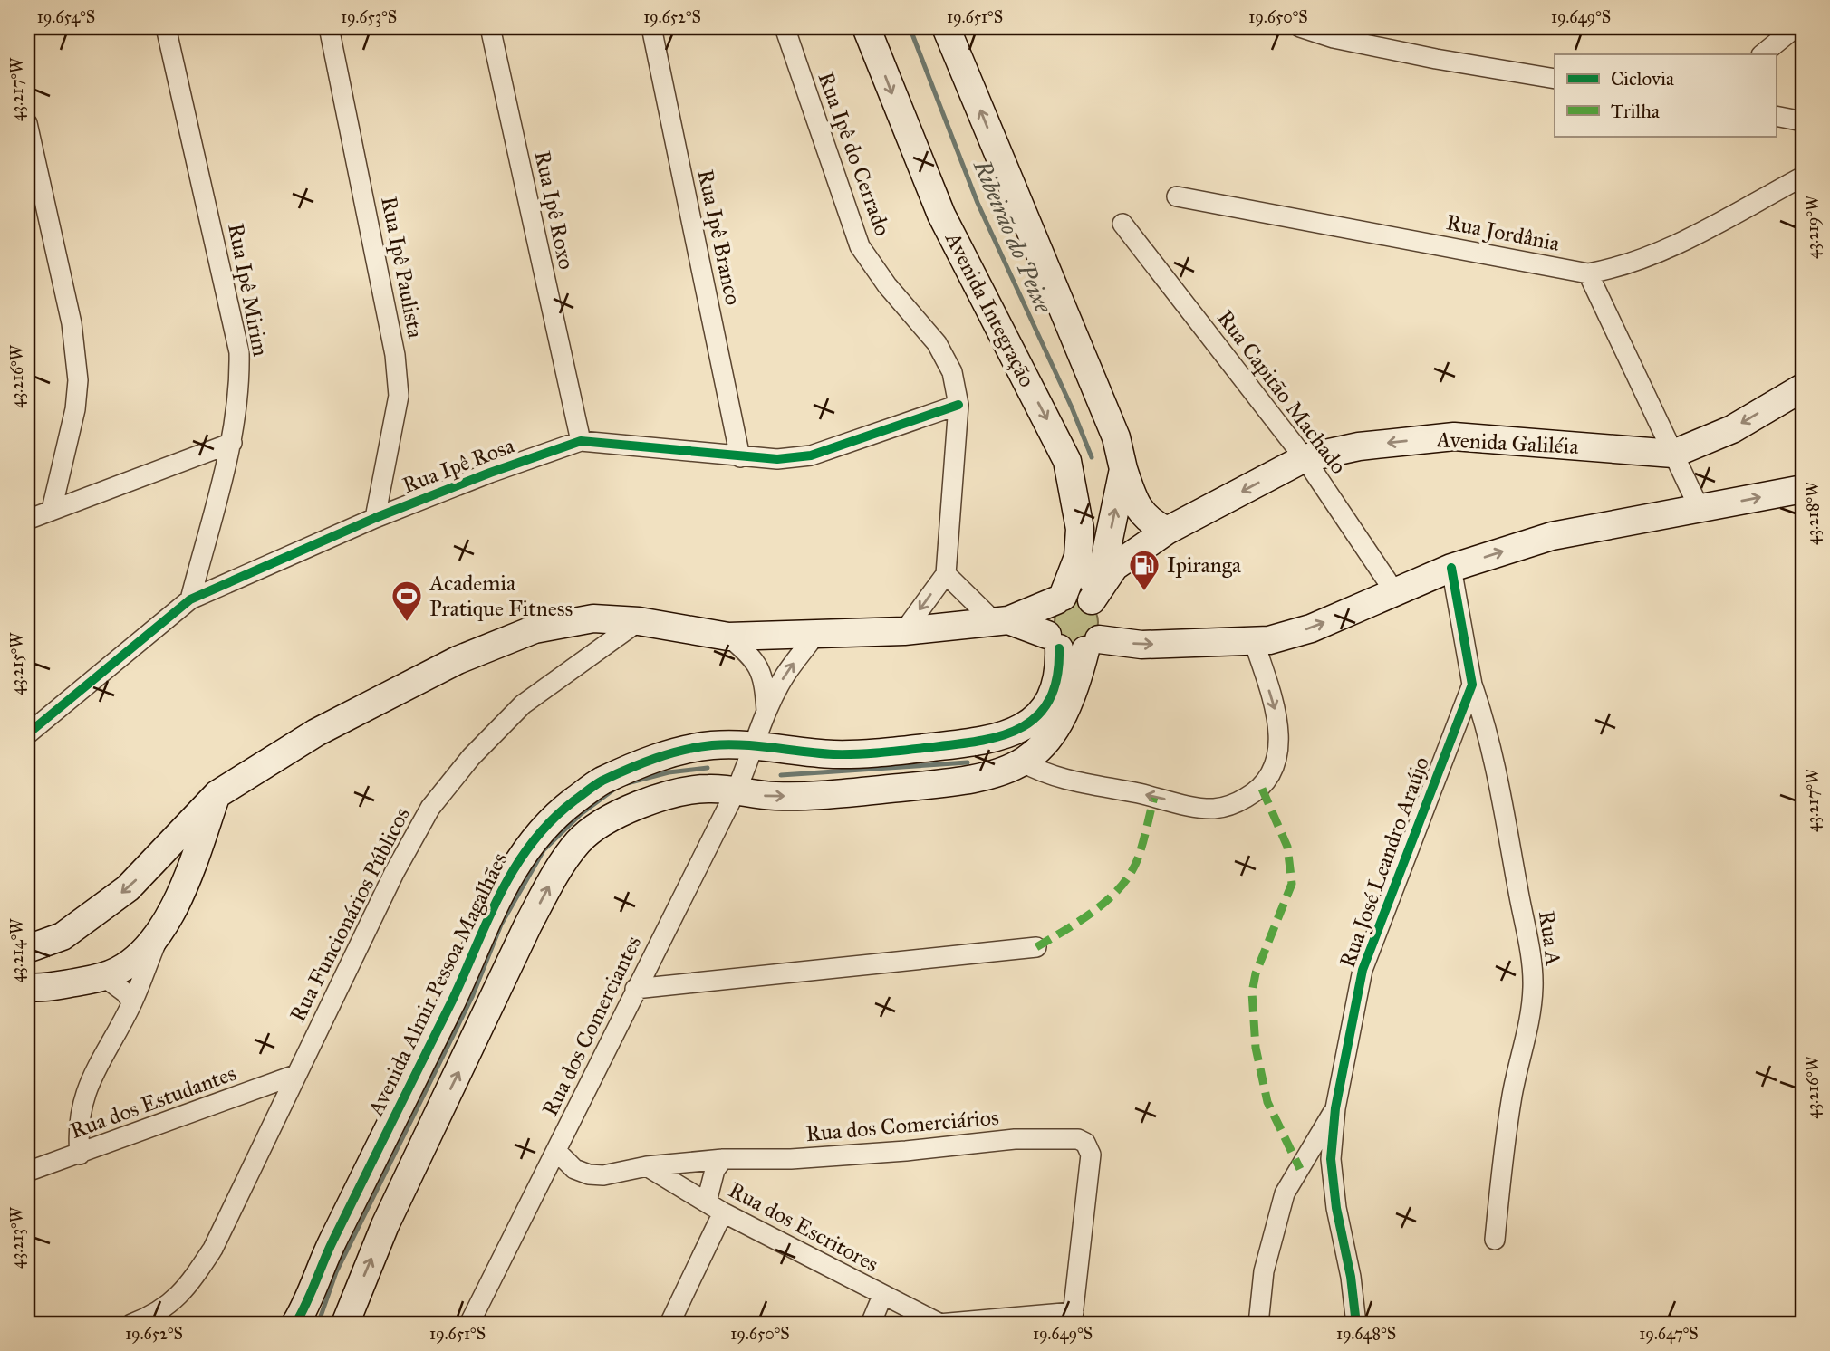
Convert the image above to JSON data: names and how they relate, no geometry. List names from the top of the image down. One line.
{"streets":{"street":["Rua Ipê do Cerrado","Rua Ipê Roxo","Rua Jordânia","Rua Ipê Branco","Rua Ipê Paulista","Rua Ipê Mirim","Avenida Integração","Rua Capitão Machado","Avenida Galiléia","Rua Ipê Rosa","Rua José Leandro Araújo","Rua Funcionários Públicos","Rua A","Avenida Almir Pessoa Magalhães","Rua dos Comerciantes","Rua dos Estudantes","Rua dos Comerciários","Rua dos Escritores"]},"crossings":[["Rua Ipê do Cerrado","Rua Ipê Rosa"],["Rua Ipê Roxo","Rua Ipê Rosa"],["Rua Ipê Branco","Rua Ipê Rosa"],["Rua Ipê Paulista","Rua Ipê Rosa"],["Rua Ipê Mirim","Rua Ipê Rosa"],["Avenida Integração","Avenida Galiléia"],["Rua Capitão Machado","Avenida Galiléia"],["Rua José Leandro Araújo","Rua A"],["Rua Funcionários Públicos","Rua dos Estudantes"],["Avenida Almir Pessoa Magalhães","Rua dos Comerciantes"],["Rua dos Comerciantes","Rua dos Comerciários"],["Rua dos Comerciários","Rua dos Escritores"]],"water":["Ribeirão do Peixe"],"places":{"fuel station":["Ipiranga"],"sports":["Academia Pratique Fitness"]},"legend":["Ciclovia","Trilha"],"coordinates":["19.654°S","19.653°S","19.652°S","19.651°S","19.650°S","19.649°S","43.217°W","43.219°W","43.216°W","43.218°W","43.215°W","43.214°W","43.213°W","19.648°S","19.647°S"]}
